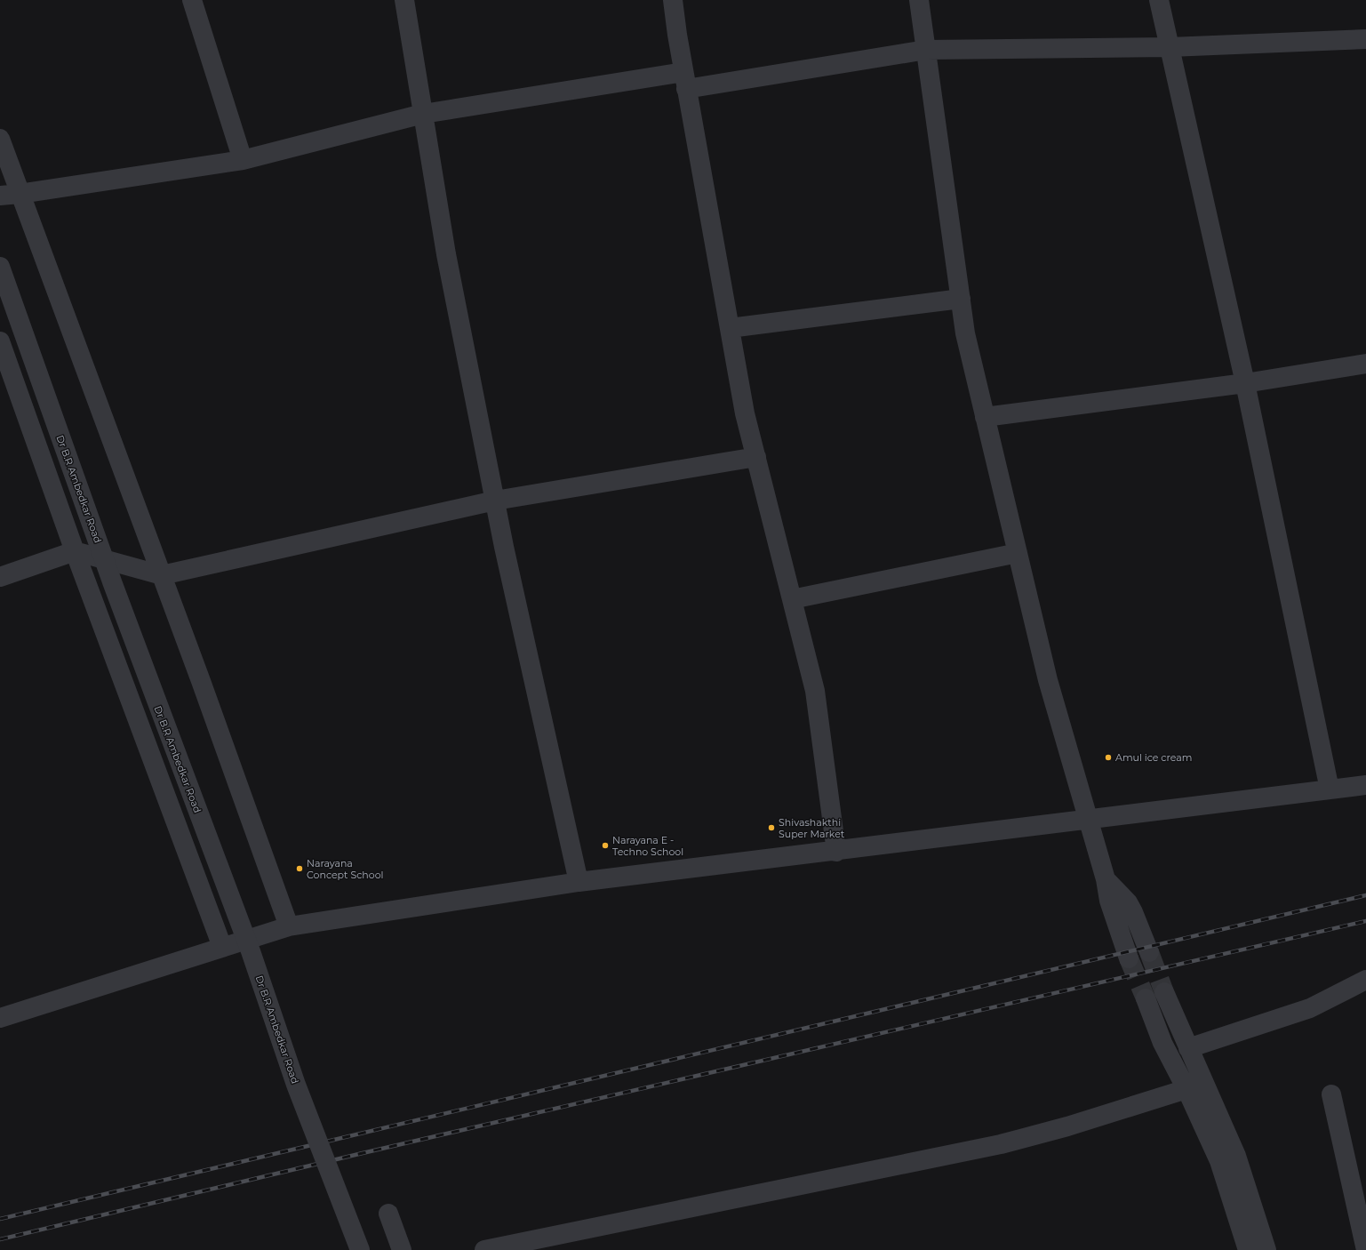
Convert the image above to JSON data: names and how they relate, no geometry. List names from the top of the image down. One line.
{"streets":{"street":["Dr B.R Ambedkar Road"]},"places":["Amul ice cream","Shivashakthi Super Market","Narayana E - Techno School","Narayana Concept School"]}
